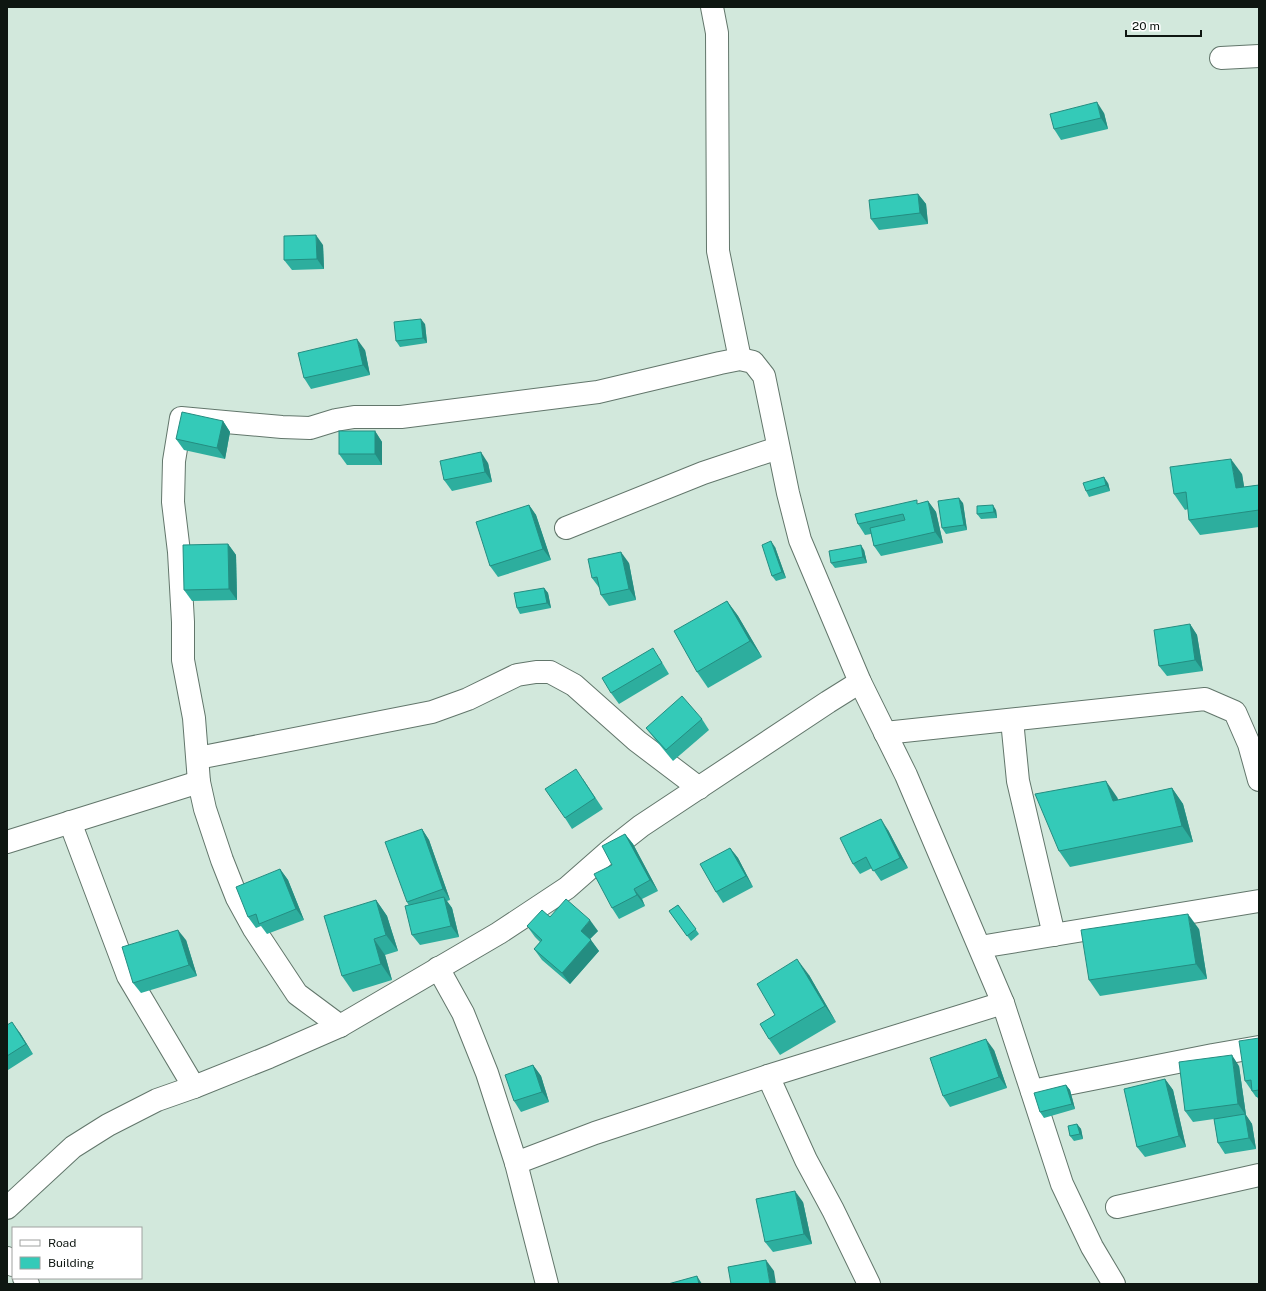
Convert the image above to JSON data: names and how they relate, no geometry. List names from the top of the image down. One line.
{"legend":["Road","Building"],"scale_bar":"20 m"}
